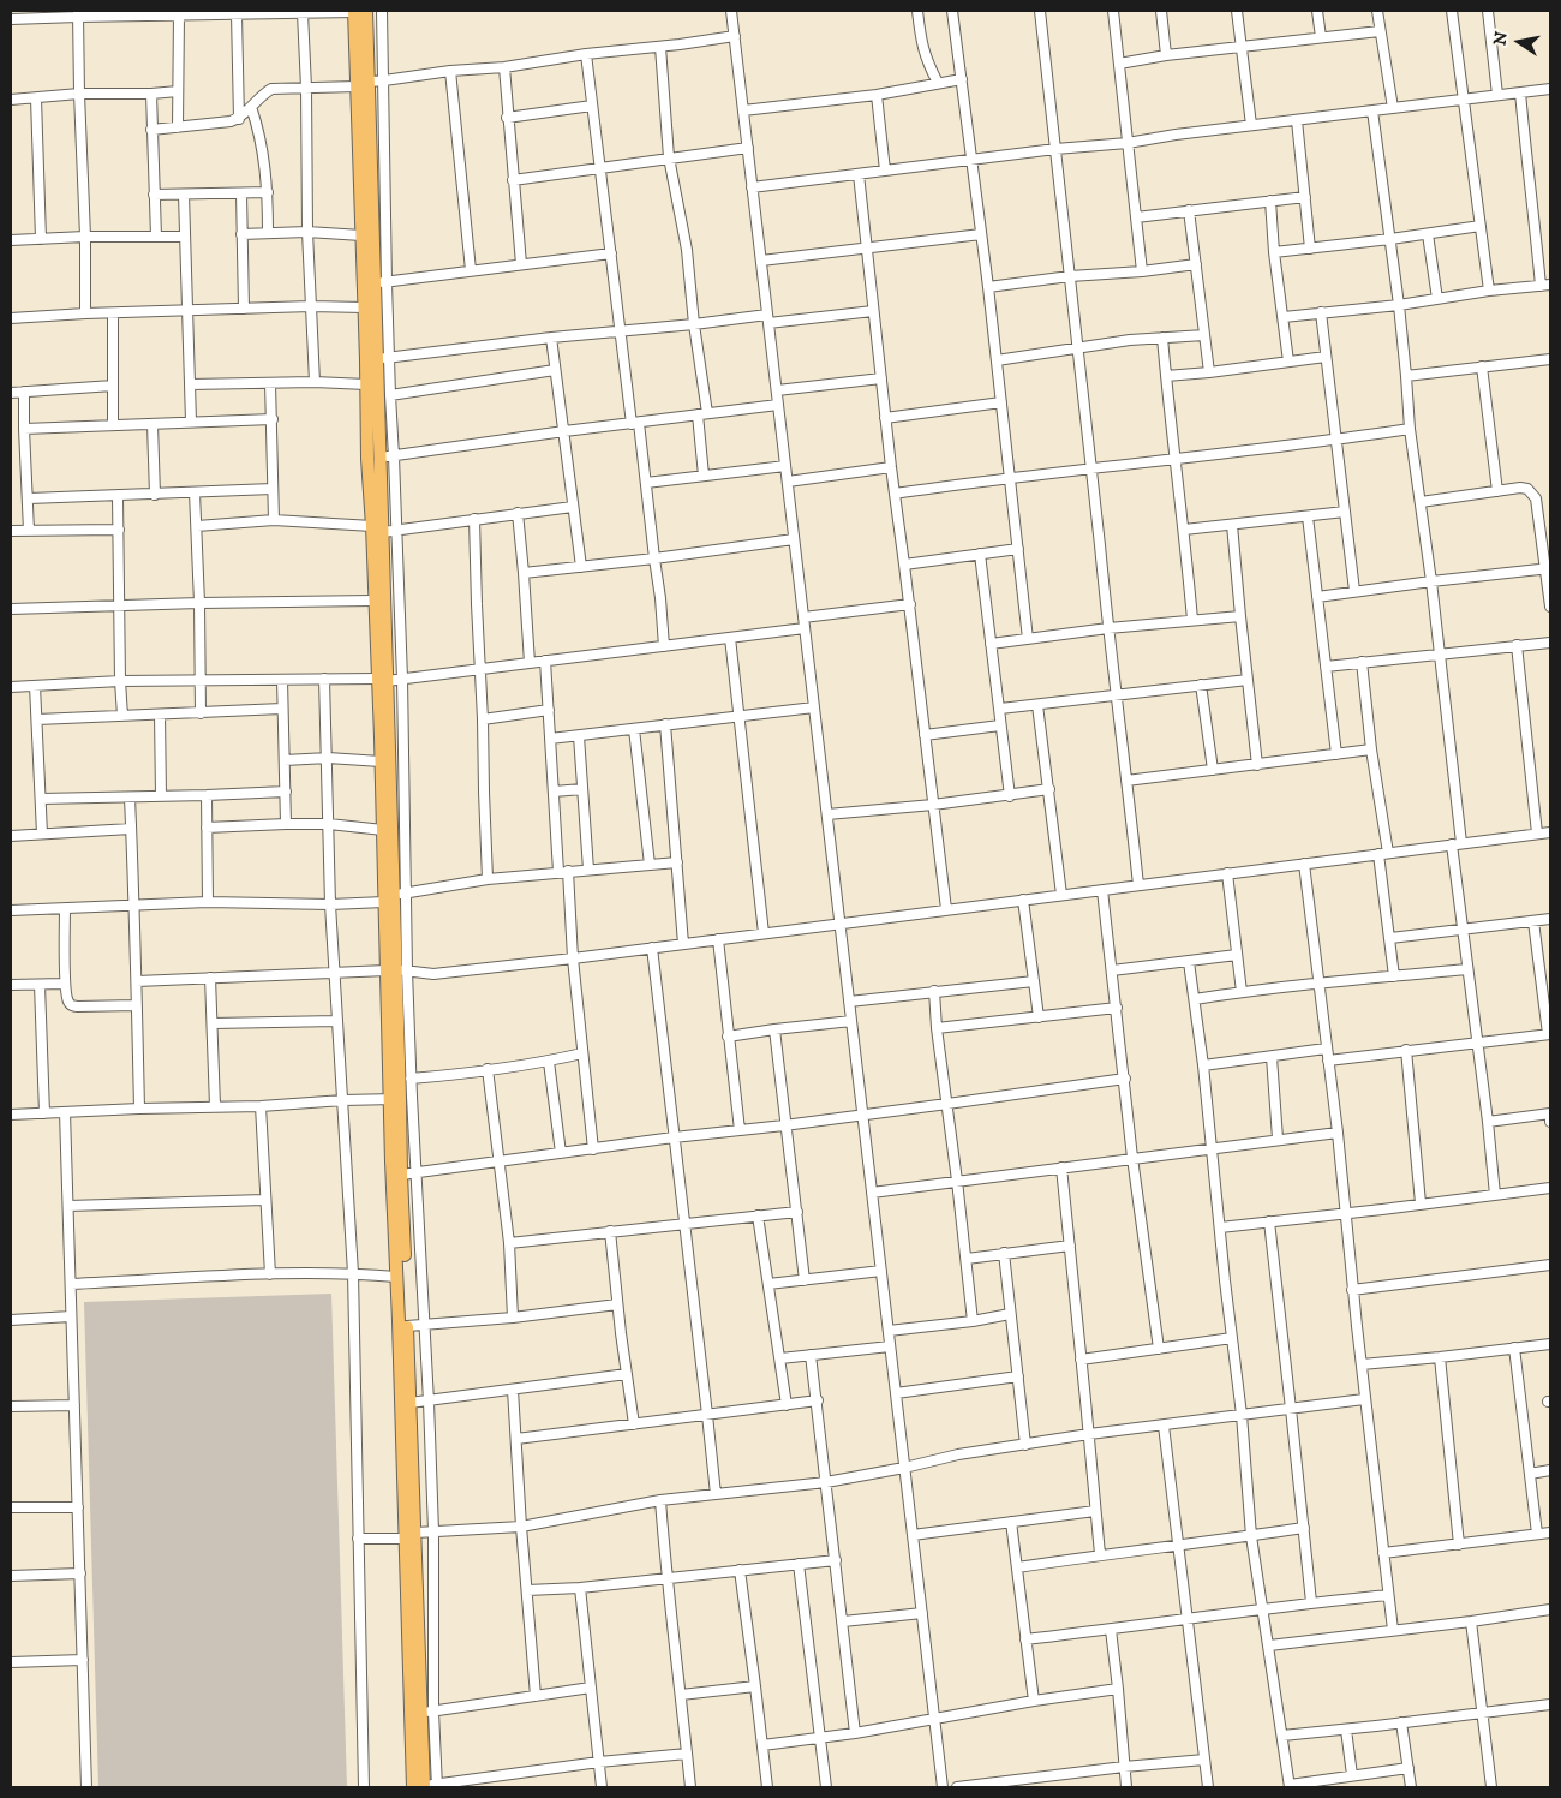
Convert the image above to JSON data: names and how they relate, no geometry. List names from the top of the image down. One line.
{"north":"left"}
